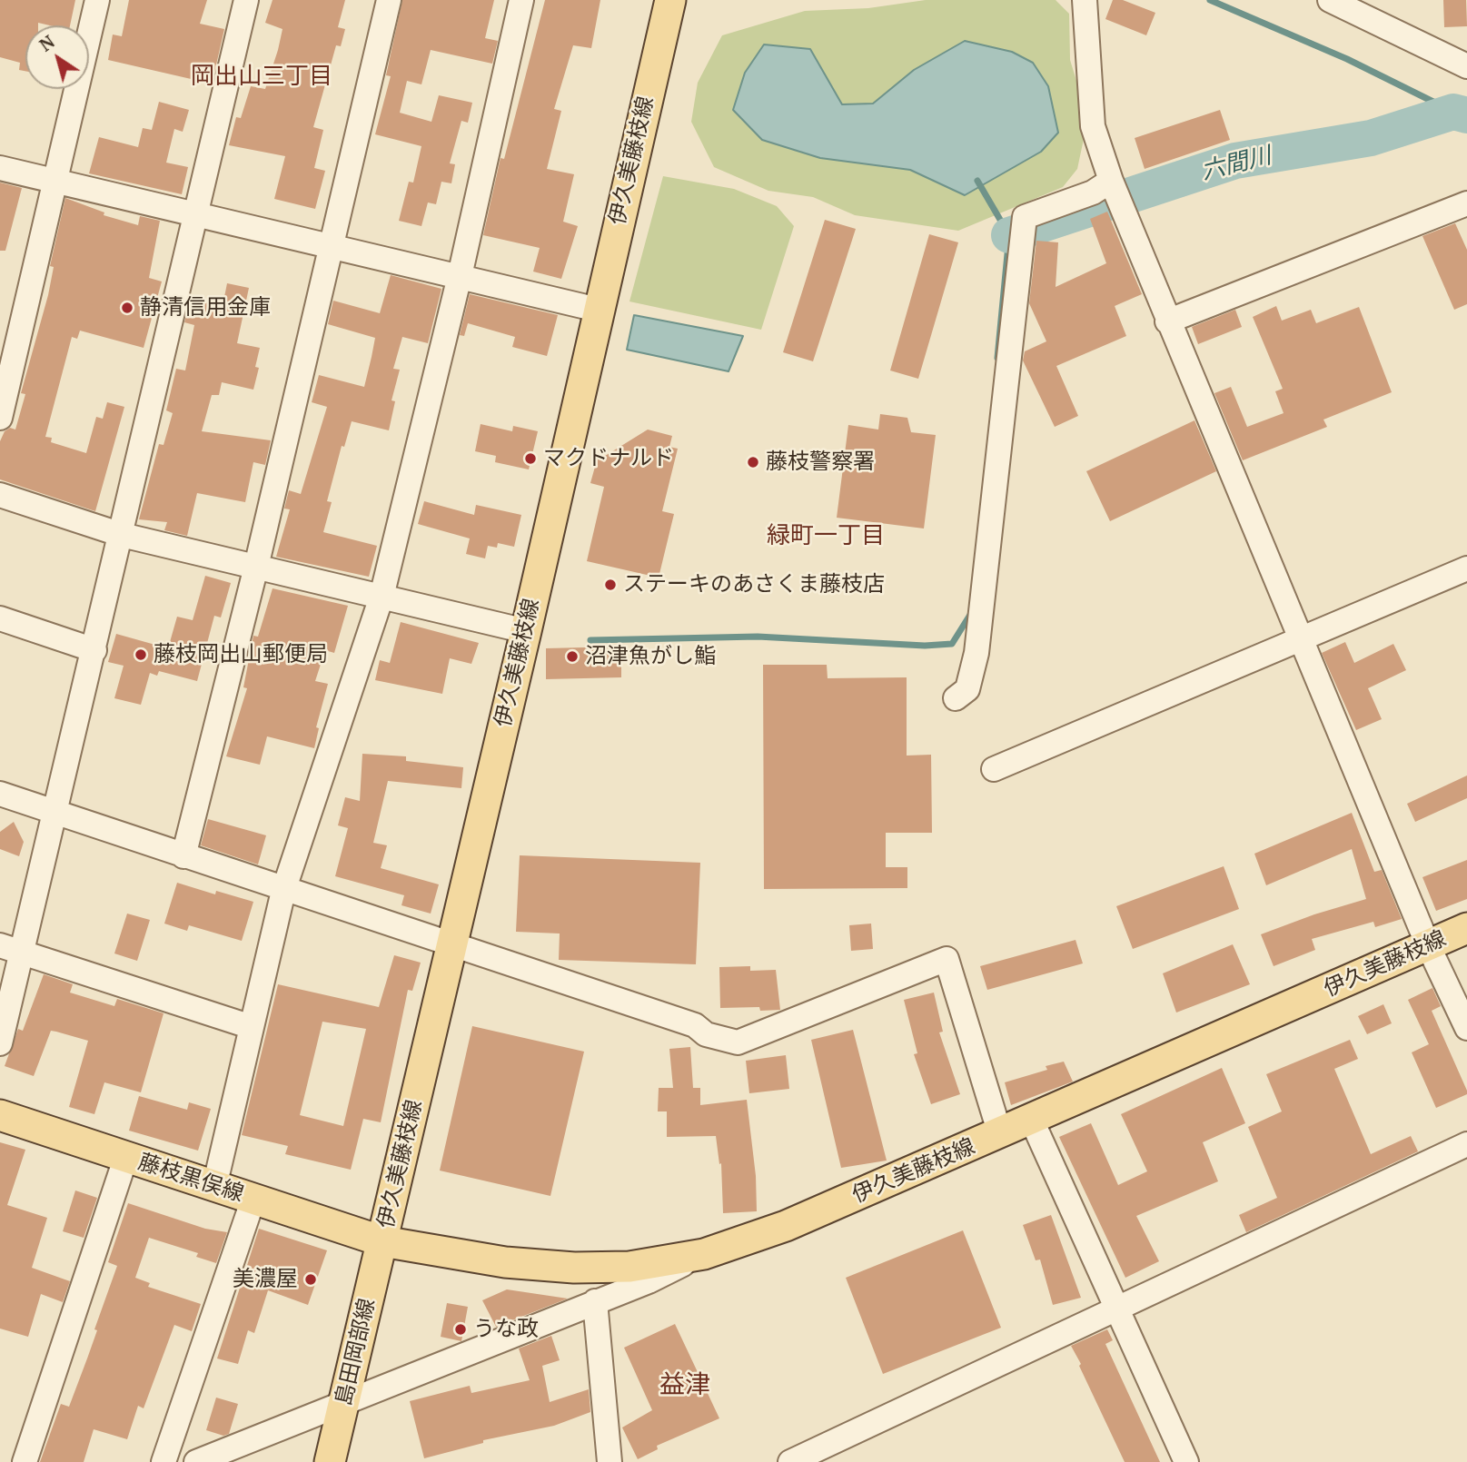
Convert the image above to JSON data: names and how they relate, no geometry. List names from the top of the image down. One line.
{"streets":{"main road":["伊久美藤枝線","藤枝黒俣線","島田岡部線"]},"crossings":[["伊久美藤枝線","藤枝黒俣線"],["伊久美藤枝線","島田岡部線"],["藤枝黒俣線","島田岡部線"]],"districts":["岡出山三丁目","緑町一丁目","益津"],"water":["六間川"],"places":["静清信用金庫","マクドナルド","藤枝警察署","ステーキのあさくま藤枝店","藤枝岡出山郵便局","沼津魚がし鮨","美濃屋","うな政"],"north":"top left"}
